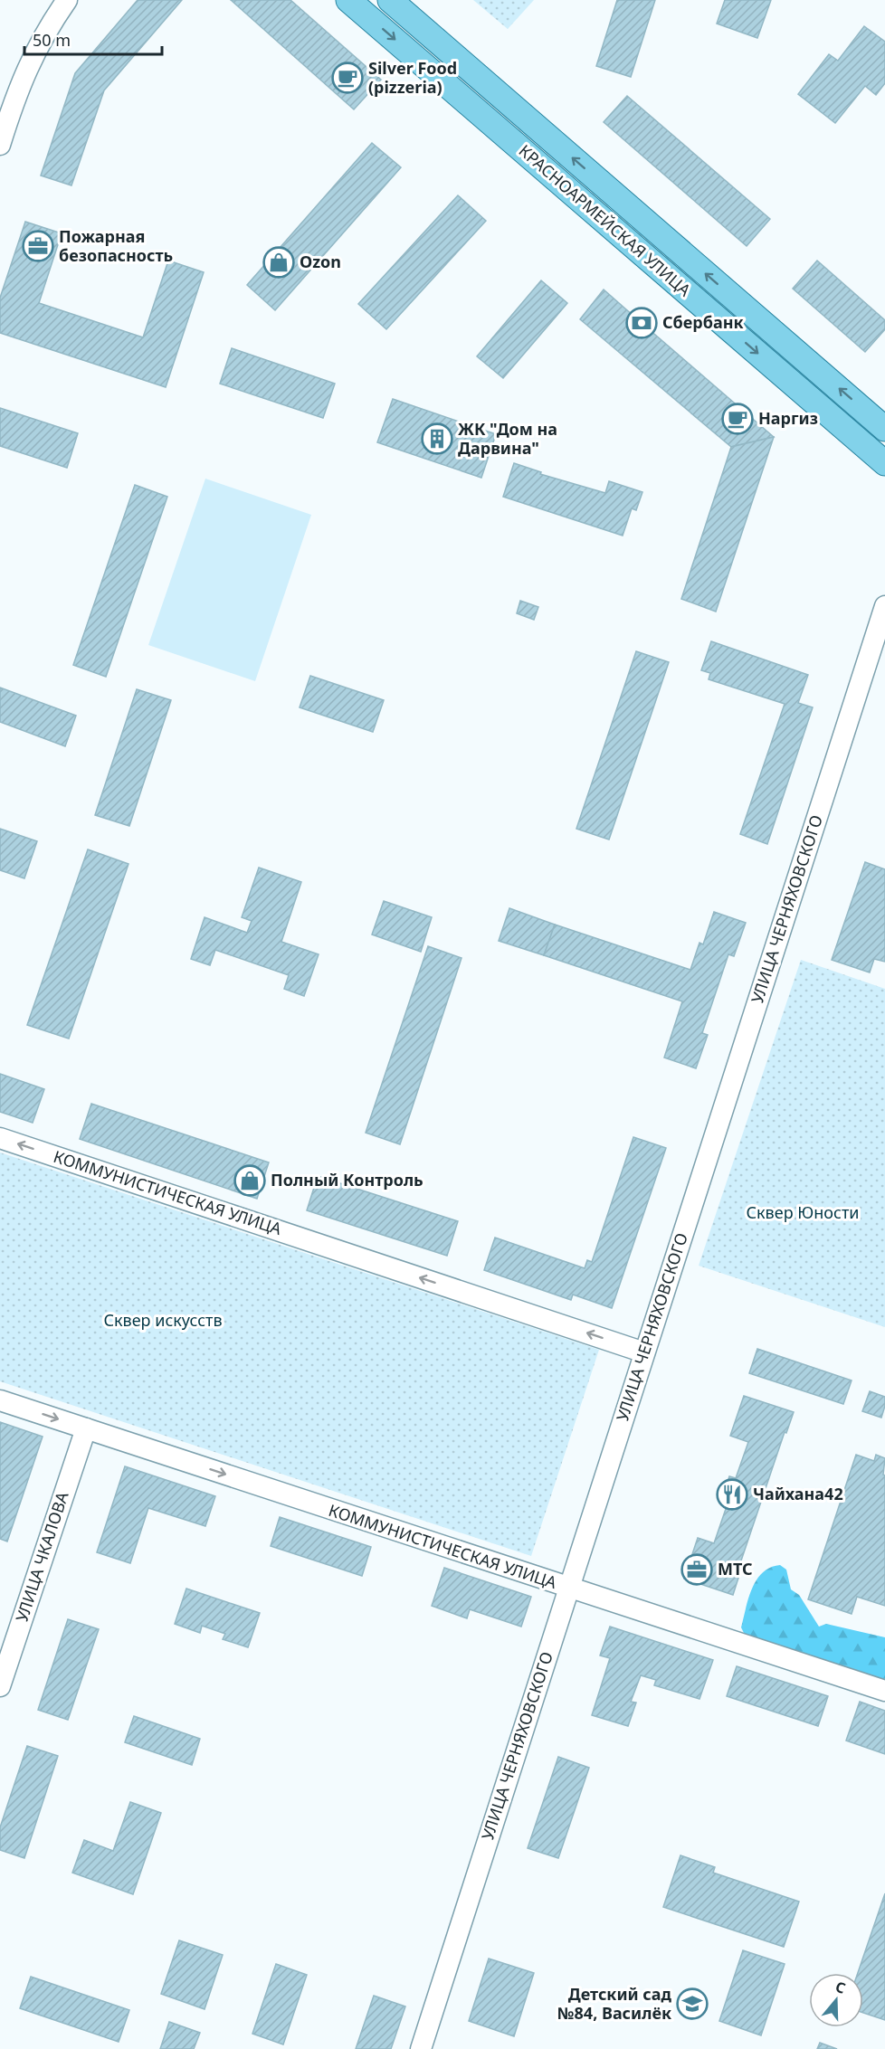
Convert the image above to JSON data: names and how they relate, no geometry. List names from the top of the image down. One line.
{"streets":{"main road":["КРАСНОАРМЕЙСКАЯ УЛИЦА"],"street":["УЛИЦА ЧЕРНЯХОВСКОГО","КОММУНИСТИЧЕСКАЯ УЛИЦА","УЛИЦА ЧКАЛОВА"]},"crossings":[["УЛИЦА ЧЕРНЯХОВСКОГО","КОММУНИСТИЧЕСКАЯ УЛИЦА"],["КОММУНИСТИЧЕСКАЯ УЛИЦА","УЛИЦА ЧКАЛОВА"]],"parks":["Сквер Юности","Сквер искусств"],"places":{"cafe":["Silver Food (pizzeria)","Наргиз"],"office":["Пожарная безопасность","МТС"],"shop":["Ozon","Полный Контроль"],"bank":["Сбербанк"],"building":["ЖК \"Дом на Дарвина\""],"restaurant":["Чайхана42"],"school or university":["Детский сад №84, Василёк"]},"scale_bar":"50 m","north":"top"}
